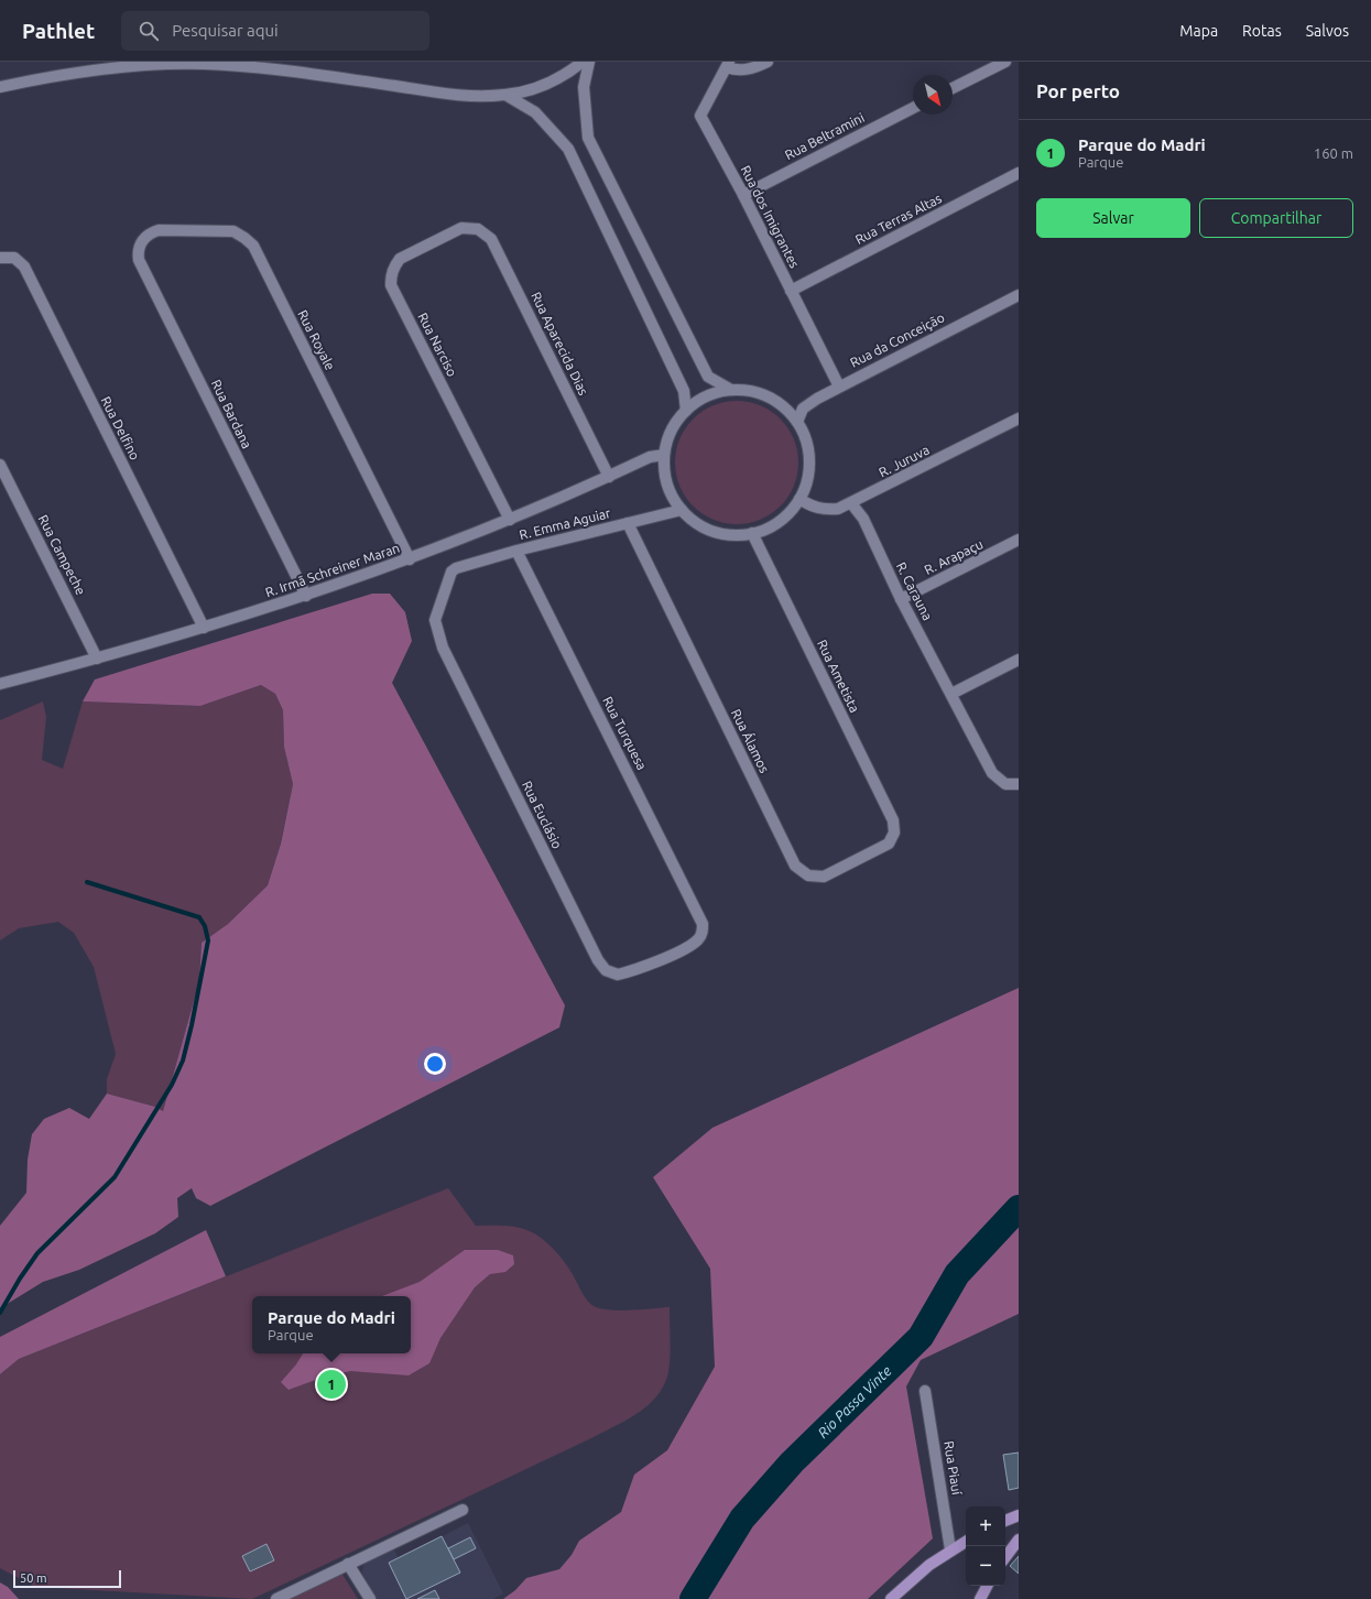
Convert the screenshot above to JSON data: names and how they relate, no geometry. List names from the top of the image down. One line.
{"streets":{"street":["Rua Beltramini","Rua dos Imigrantes","Rua Terras Altas","Rua Royale","Rua da Conceição","Rua Aparecida Dias","Rua Narciso","Rua Bardana","Rua Delfino","R. Juruva","R. Emma Aguiar","Rua Campeche","R. Arapaçu","R. Irmã Schreiner Maran","R. Carauna","Rua Ametista","Rua Turquesa","Rua Álamos","Rua Euclásio","Rua Piauí"]},"crossings":[["Rua Beltramini","Rua dos Imigrantes"],["Rua dos Imigrantes","Rua Terras Altas"],["Rua dos Imigrantes","Rua da Conceição"],["Rua Royale","Rua Bardana"],["Rua Royale","R. Irmã Schreiner Maran"],["Rua da Conceição","R. Juruva"],["Rua da Conceição","R. Emma Aguiar"],["Rua da Conceição","R. Irmã Schreiner Maran"],["Rua da Conceição","Rua Ametista"],["Rua Aparecida Dias","Rua Narciso"],["Rua Aparecida Dias","R. Irmã Schreiner Maran"],["Rua Narciso","R. Irmã Schreiner Maran"],["Rua Bardana","R. Irmã Schreiner Maran"],["Rua Delfino","R. Irmã Schreiner Maran"],["R. Juruva","R. Emma Aguiar"],["R. Juruva","R. Irmã Schreiner Maran"],["R. Juruva","R. Carauna"],["R. Juruva","Rua Ametista"],["R. Emma Aguiar","R. Irmã Schreiner Maran"],["R. Emma Aguiar","Rua Ametista"],["R. Emma Aguiar","Rua Turquesa"],["R. Emma Aguiar","Rua Álamos"],["R. Emma Aguiar","Rua Euclásio"],["Rua Campeche","R. Irmã Schreiner Maran"],["R. Arapaçu","R. Carauna"],["R. Irmã Schreiner Maran","Rua Ametista"],["Rua Ametista","Rua Álamos"],["Rua Turquesa","Rua Euclásio"]],"water":["Rio Passa Vinte"],"scale_bar":"50 m","north":"bottom right","page":{"header":"Pathlet","search":"Pesquisar aqui","nav":["Mapa","Rotas","Salvos"],"heading":"Por perto","list":[{"mark":"1","name":"Parque do Madri","note":"Parque","value":"160 m"}],"buttons":["Salvar","Compartilhar"],"popup":["Parque do Madri","Parque"],"pins":"1","map_buttons":["+","−"],"scale":"50 m"}}
